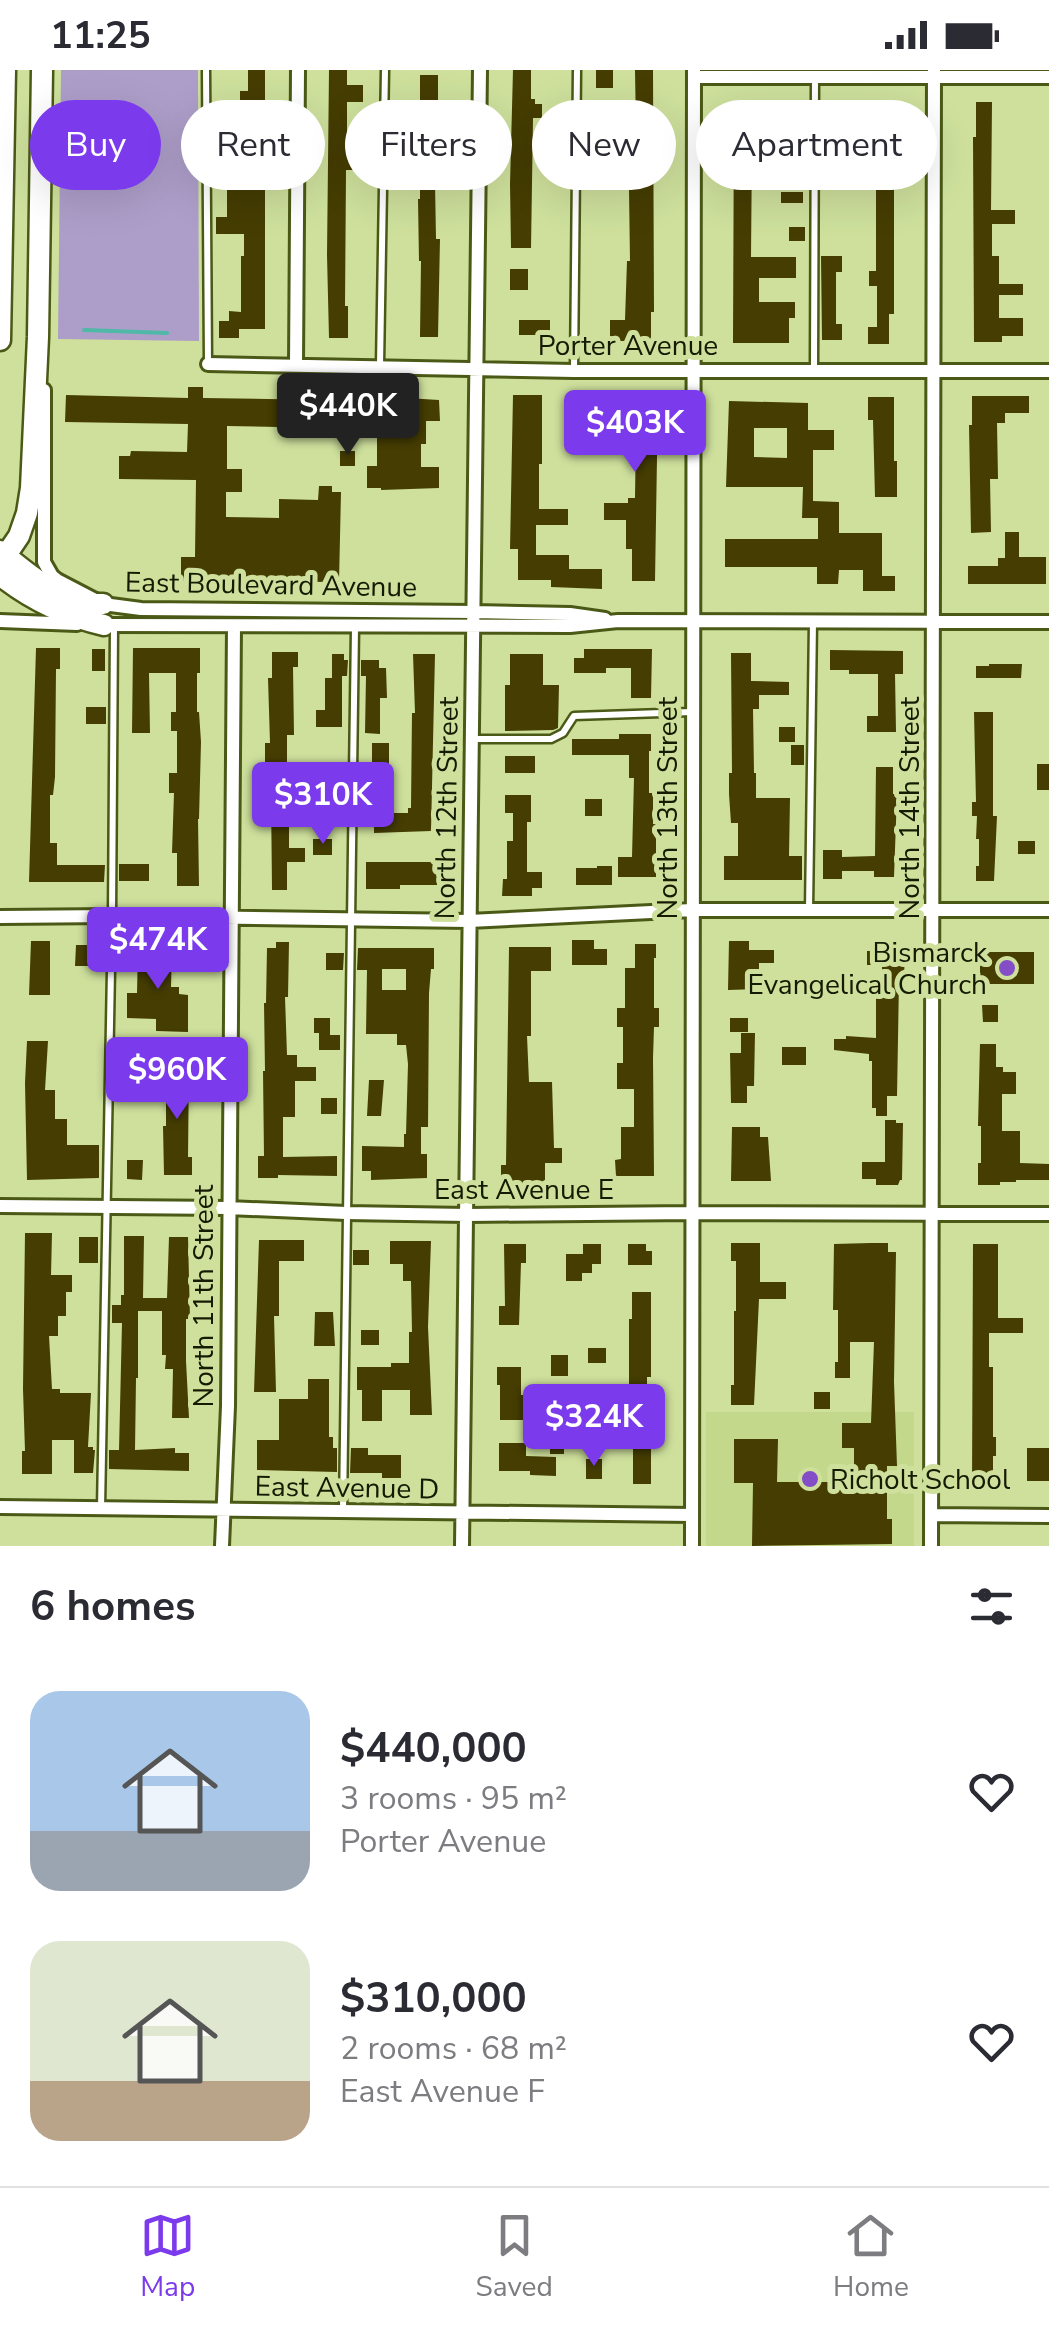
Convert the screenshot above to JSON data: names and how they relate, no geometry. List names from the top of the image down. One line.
{"streets":{"street":["Porter Avenue","East Boulevard Avenue","North 12th Street","North 13th Street","North 14th Street","East Avenue E","North 11th Street","East Avenue D"]},"crossings":[["Porter Avenue","North 12th Street"],["Porter Avenue","North 13th Street"],["Porter Avenue","North 14th Street"],["East Boulevard Avenue","North 12th Street"],["East Boulevard Avenue","North 13th Street"],["East Boulevard Avenue","North 14th Street"],["East Boulevard Avenue","North 11th Street"],["North 12th Street","East Avenue E"],["North 12th Street","East Avenue D"],["North 13th Street","East Avenue E"],["North 13th Street","East Avenue D"],["North 14th Street","East Avenue E"],["East Avenue E","North 11th Street"],["North 11th Street","East Avenue D"]],"places":["Bismarck Evangelical Church","Richolt School"],"page":{"status":"11:25","chip":["Buy","Rent","Filters","New","Apartment"],"price":["$440K","$403K","$310K","$474K","$960K","$324K"],"heading":"6 homes","list":[{"name":"$440,000","note":"3 rooms · 95 m² · Porter Avenue"},{"name":"$310,000","note":"2 rooms · 68 m² · East Avenue F"}],"tabs":["Map","Saved","Home"]}}
